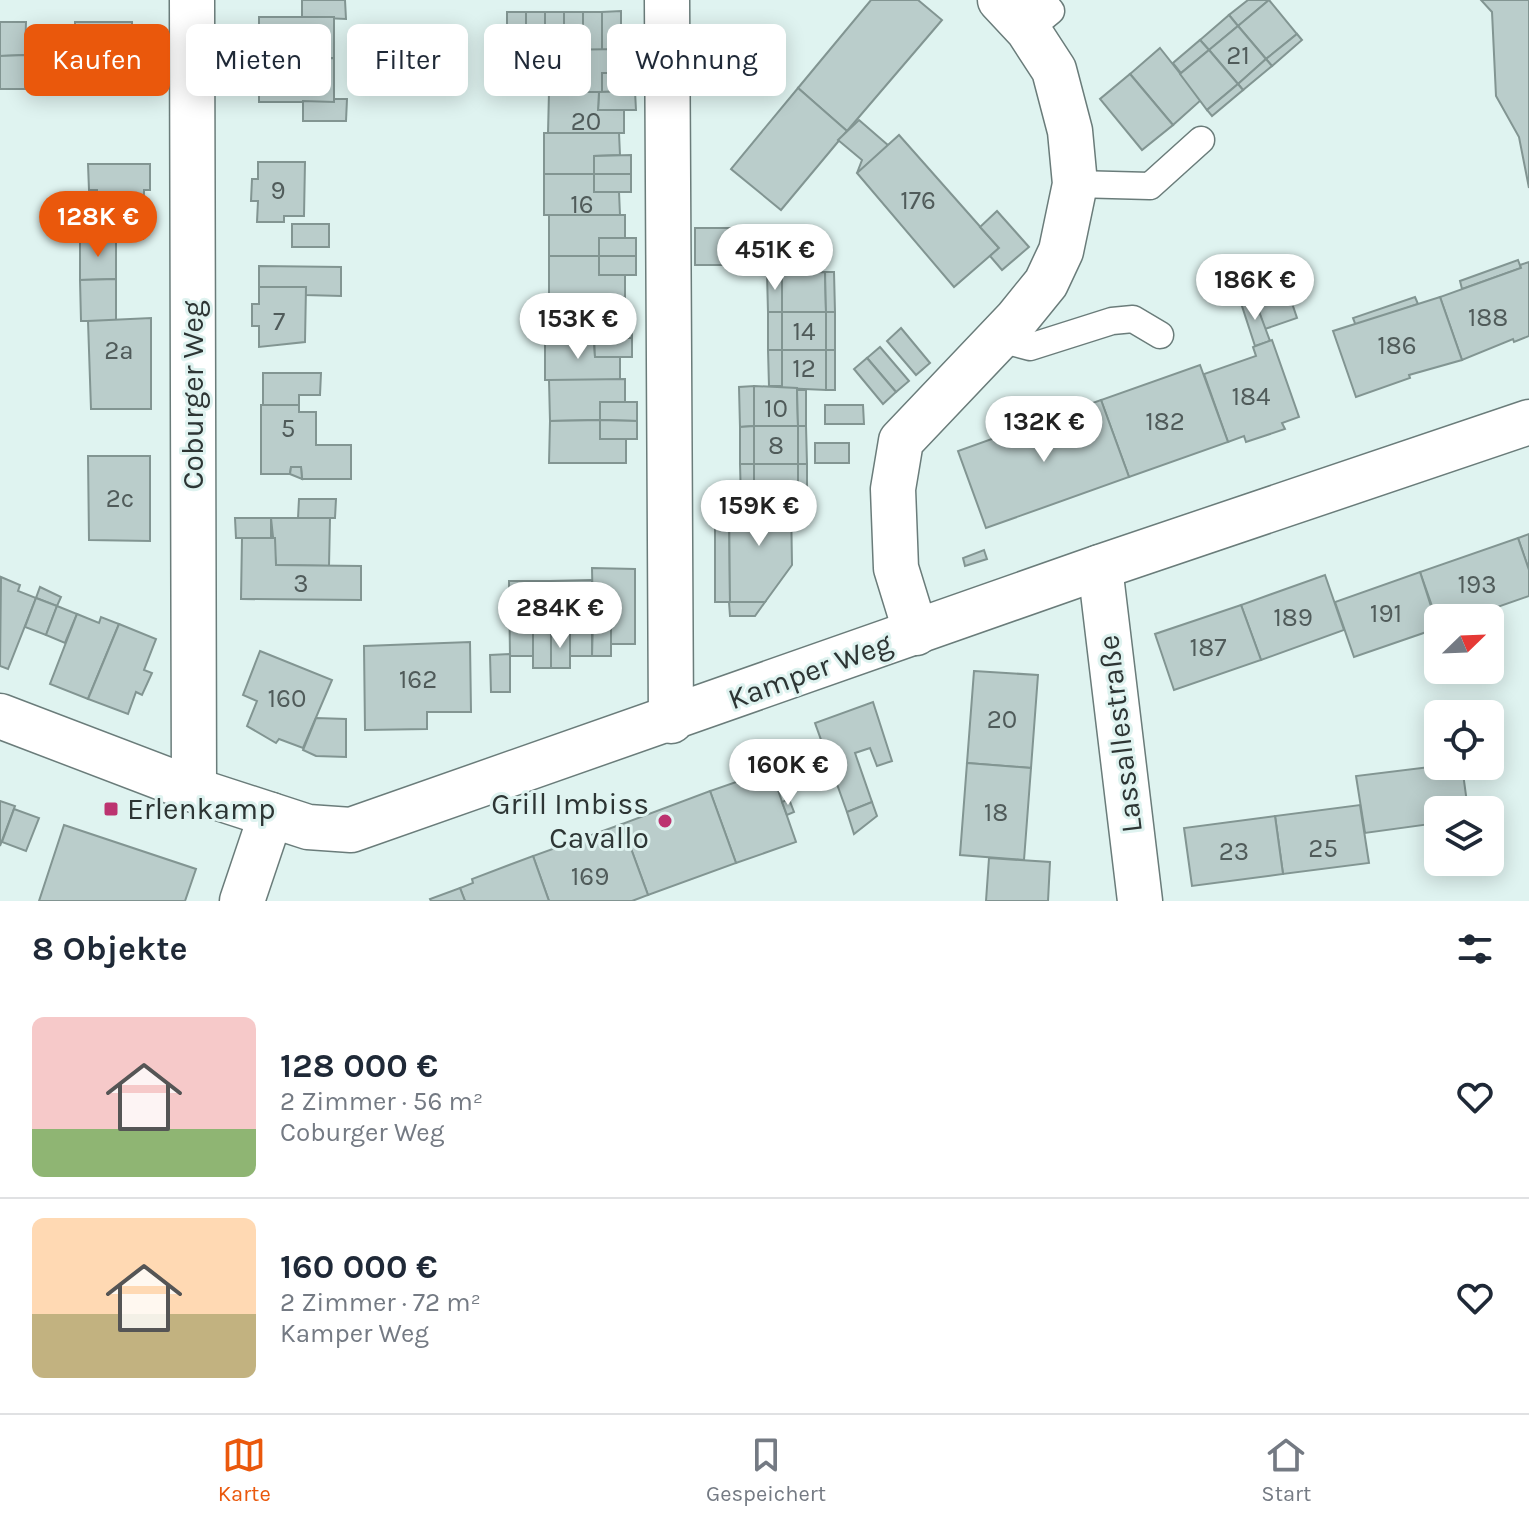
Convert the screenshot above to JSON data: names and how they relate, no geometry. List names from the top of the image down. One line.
{"streets":{"street":["Coburger Weg","Kamper Weg","Lassallestraße"]},"crossings":[["Coburger Weg","Kamper Weg"],["Kamper Weg","Lassallestraße"]],"places":{"transit":["Erlenkamp"],"other":["Grill Imbiss Cavallo"]},"house_numbers":["21","20","9","176","16","188","7","14","186","2a","12","184","10","182","5","8","2c","3","193","191","189","187","162","160","20","18","25","23","169"],"north":"top right","page":{"chip":["Kaufen","Mieten","Filter","Neu","Wohnung"],"price":["128K €","451K €","186K €","153K €","132K €","159K €","284K €","160K €"],"heading":"8 Objekte","list":[{"name":"128 000 €","note":"2 Zimmer · 56 m² · Coburger Weg"},{"name":"160 000 €","note":"2 Zimmer · 72 m² · Kamper Weg"}],"tabs":["Karte","Gespeichert","Start"]}}
